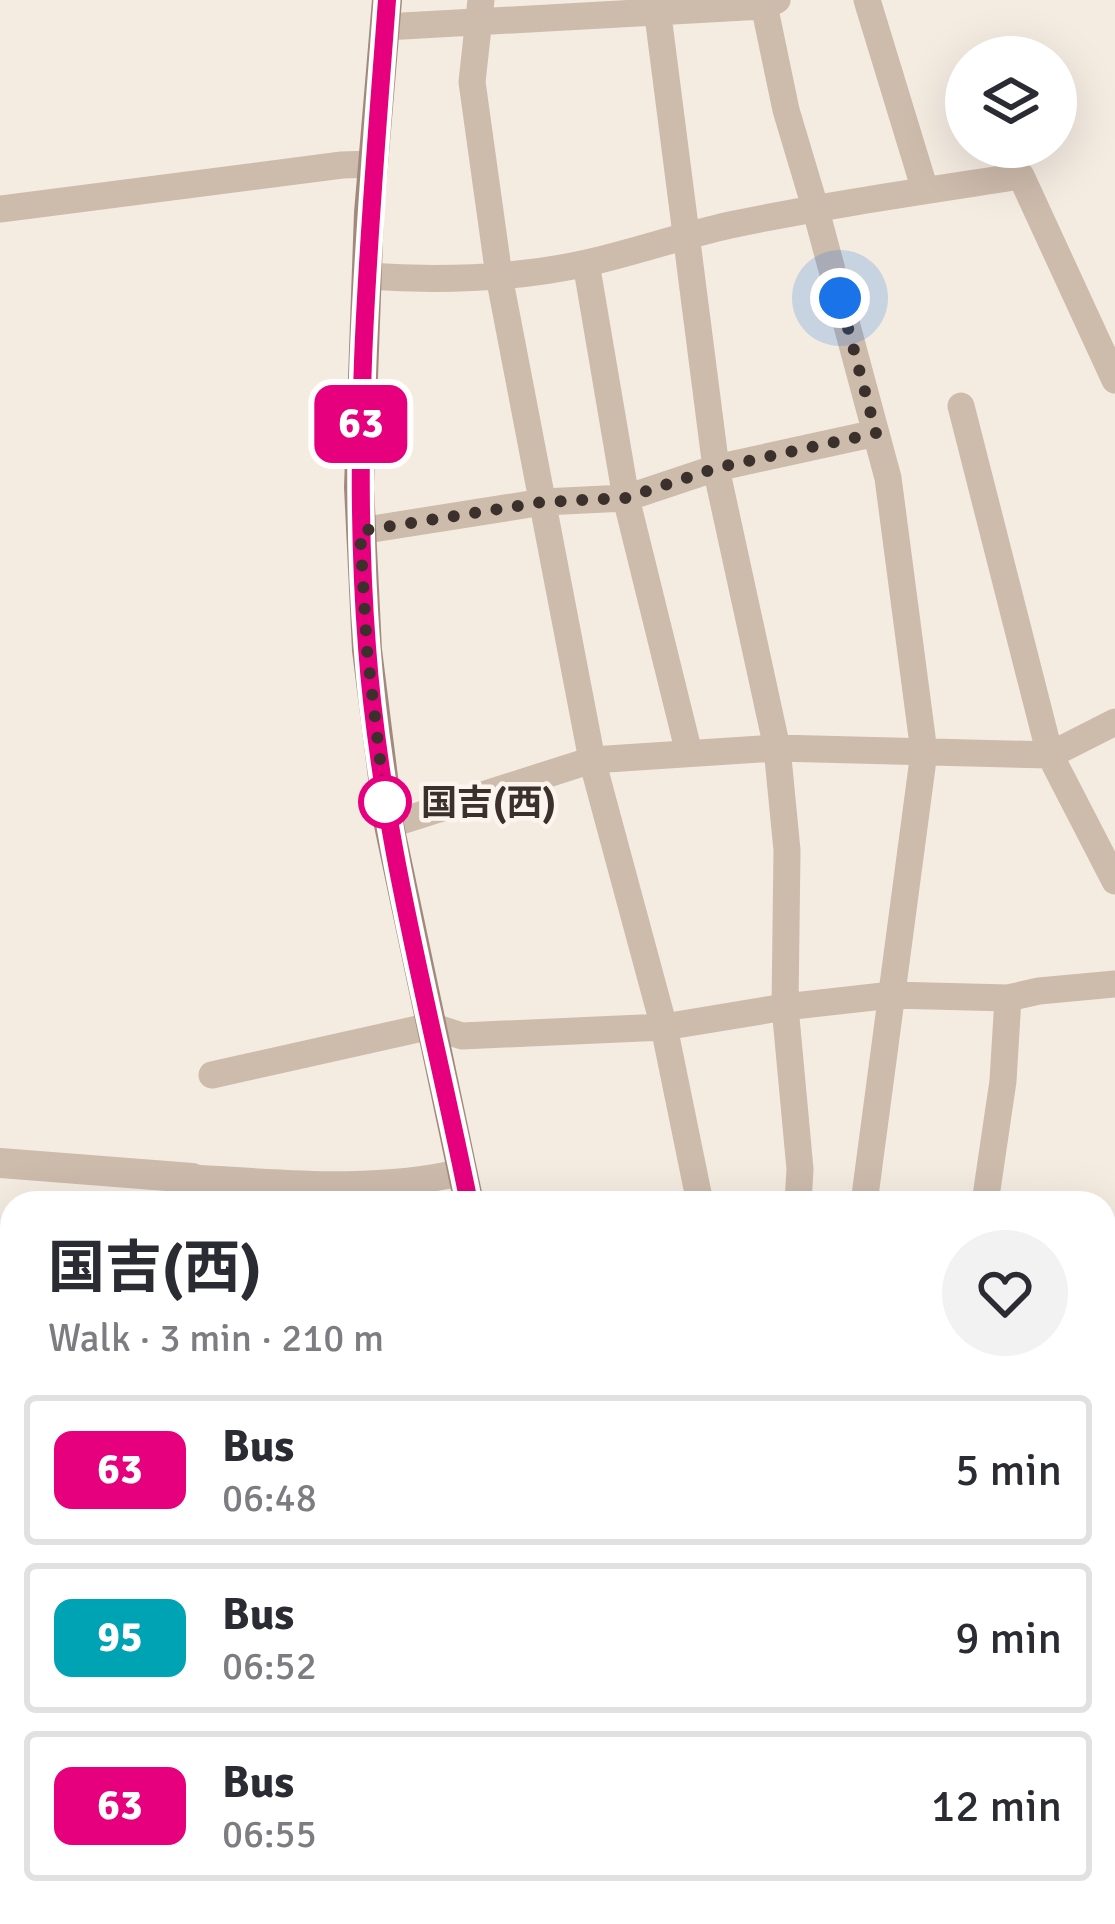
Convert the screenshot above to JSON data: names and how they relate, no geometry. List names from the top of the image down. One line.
{"places":["国吉(西)"],"lines":["bus line 63"],"page":{"on_map":"63","heading":["国吉(西)","Walk · 3 min · 210 m"],"list":[{"mark":"63","name":"Bus","note":"06:48","value":"5 min"},{"mark":"95","name":"Bus","note":"06:52","value":"9 min"},{"mark":"63","name":"Bus","note":"06:55","value":"12 min"}]}}
